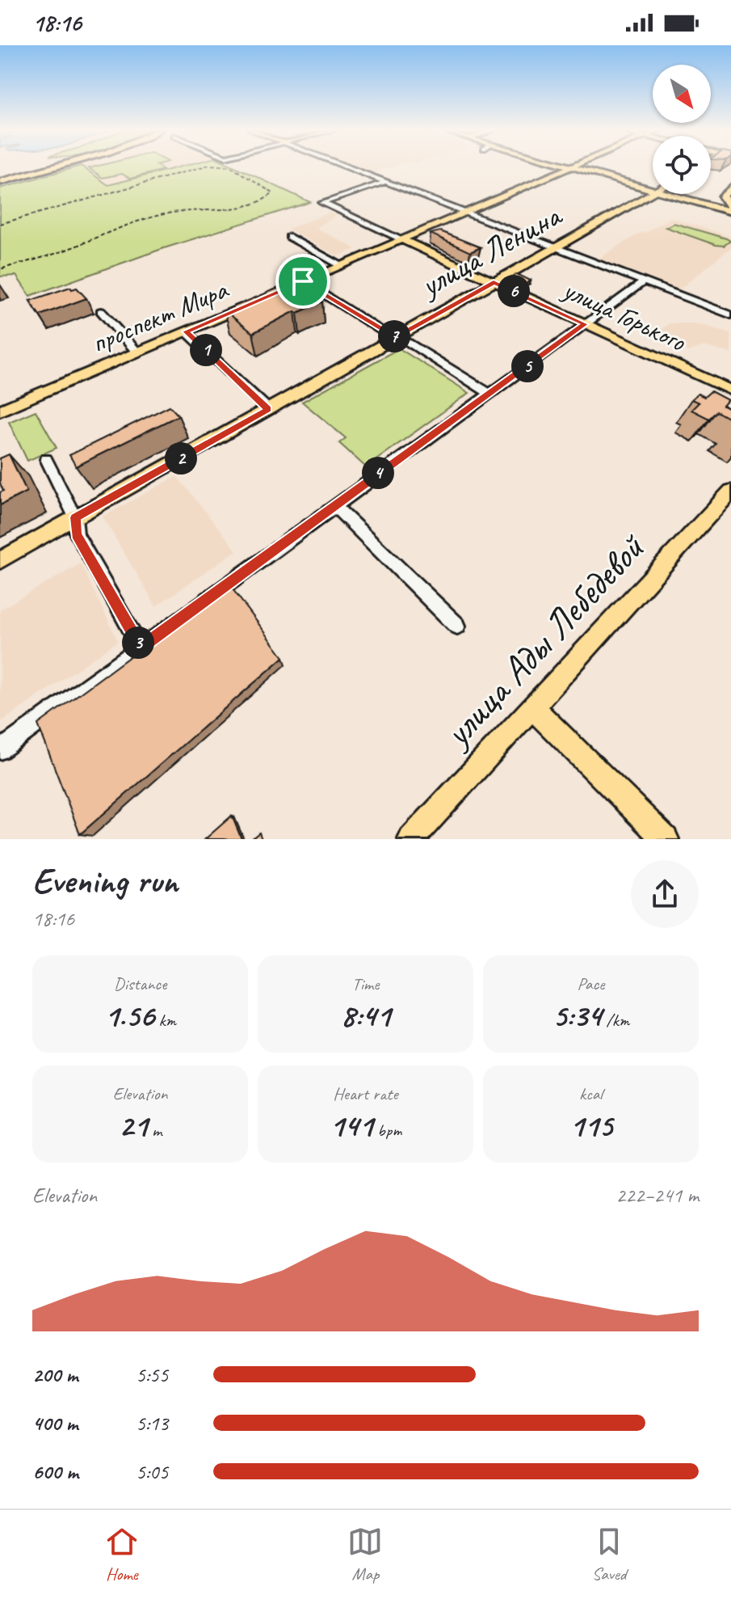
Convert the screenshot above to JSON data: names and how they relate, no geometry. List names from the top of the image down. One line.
{"streets":{"main road":["улица Ленина","улица Горького","проспект Мира","улица Ады Лебедевой"]},"crossings":[["улица Ленина","улица Горького"],["улица Горького","проспект Мира"]],"north":"bottom right","page":{"status":"18:16","pins":["6","7","1","5","2","4","3"],"heading":["Evening run","18:16"],"stats":[["Distance","1.56 km"],["Time","8:41"],["Pace","5:34 /km"],["Elevation","21 m"],["Heart rate","141 bpm"],["kcal","115"]],"chart":["Elevation","222–241 m"],"list":[{"name":"200 m","note":"5:55"},{"name":"400 m","note":"5:13"},{"name":"600 m","note":"5:05"}],"tabs":["Home","Map","Saved"]}}
